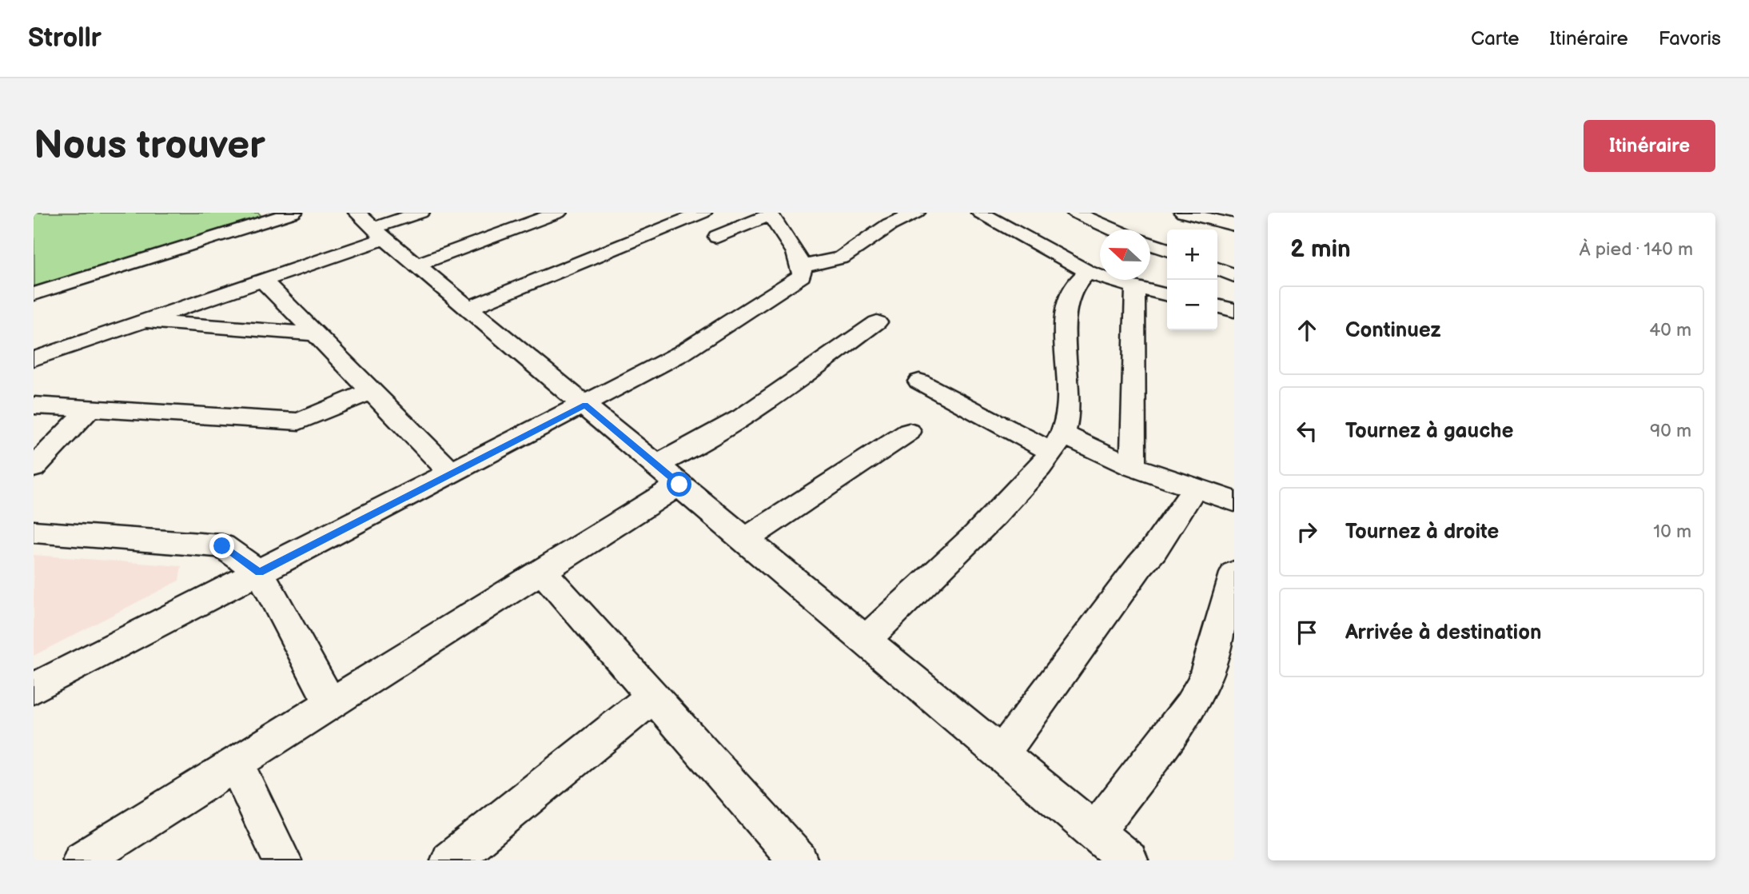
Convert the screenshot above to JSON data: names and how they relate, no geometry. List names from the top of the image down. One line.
{"north":"left","page":{"header":"Strollr","nav":["Carte","Itinéraire","Favoris"],"buttons":"Itinéraire","title":"Nous trouver","heading":["2 min","À pied · 140 m"],"map_buttons":["+","−"],"list":[["Continuez","40 m"],["Tournez à gauche","90 m"],["Tournez à droite","10 m"],"Arrivée à destination"]}}
